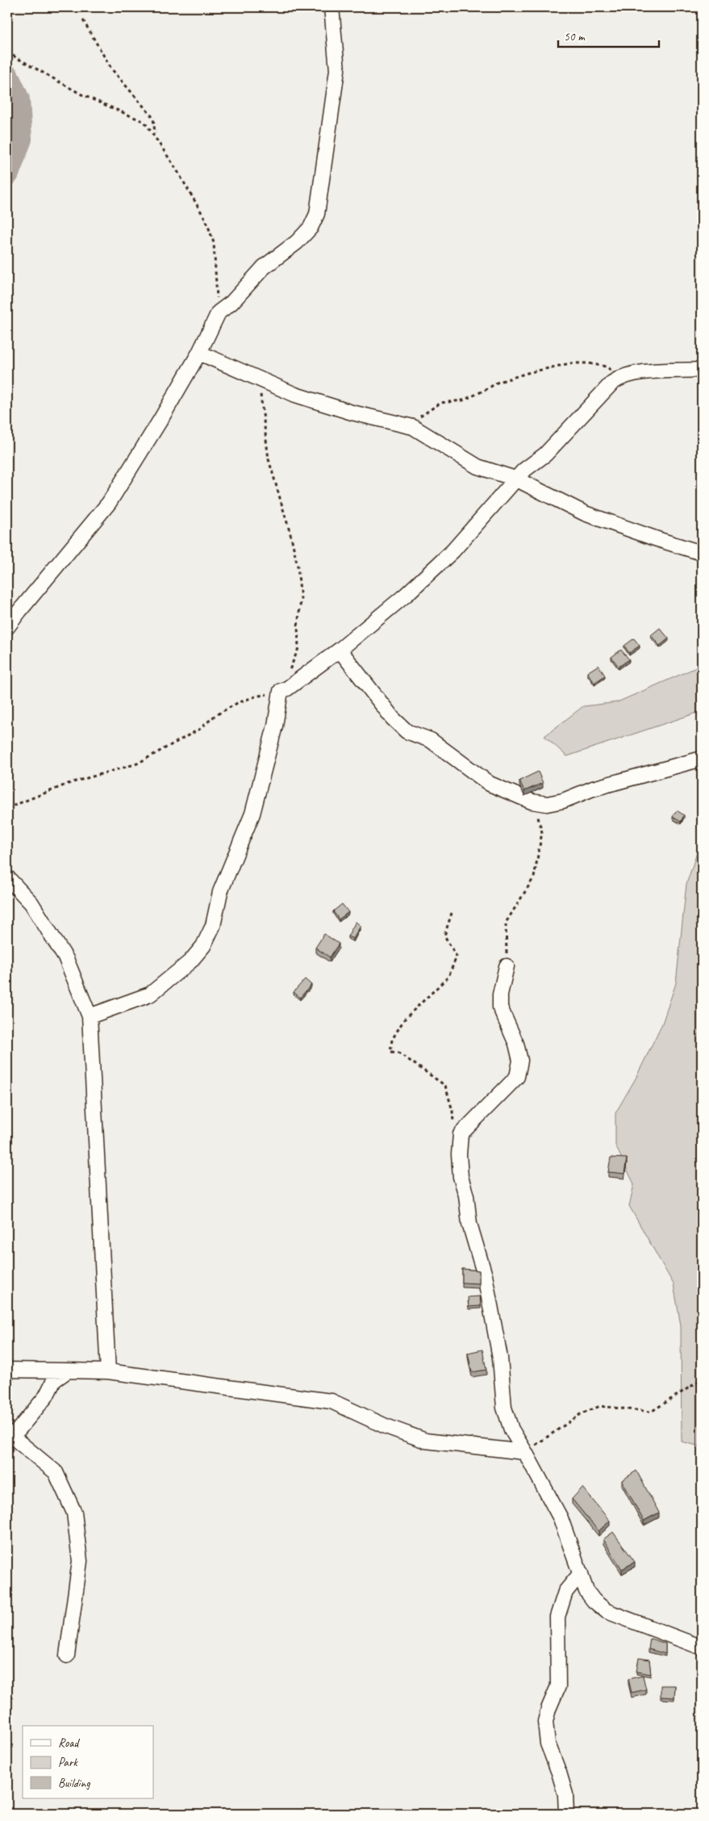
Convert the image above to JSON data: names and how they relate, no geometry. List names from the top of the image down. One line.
{"legend":["Road","Park","Building"],"scale_bar":"50 m"}
